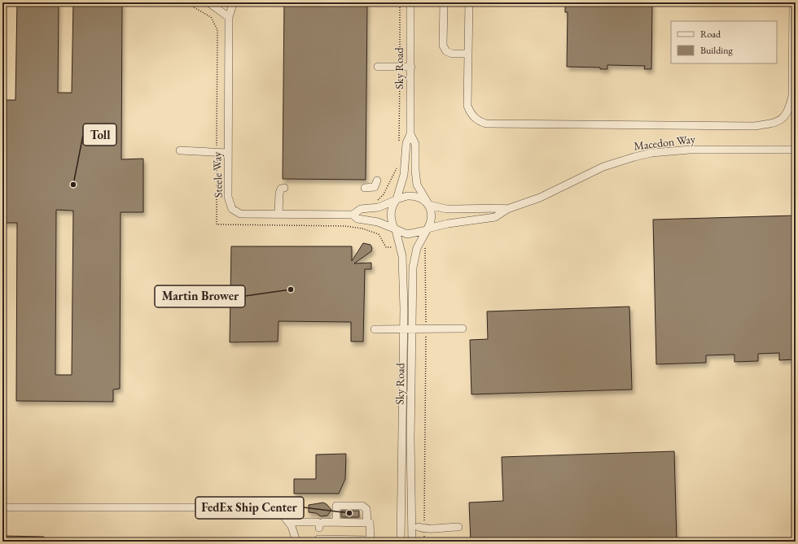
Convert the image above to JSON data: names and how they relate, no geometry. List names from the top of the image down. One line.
{"streets":{"street":["Sky Road","Macedon Way","Steele Way"]},"crossings":[["Sky Road","Macedon Way"],["Sky Road","Steele Way"],["Macedon Way","Steele Way"]],"places":["Toll","Martin Brower","FedEx Ship Center"],"legend":["Road","Building"]}
